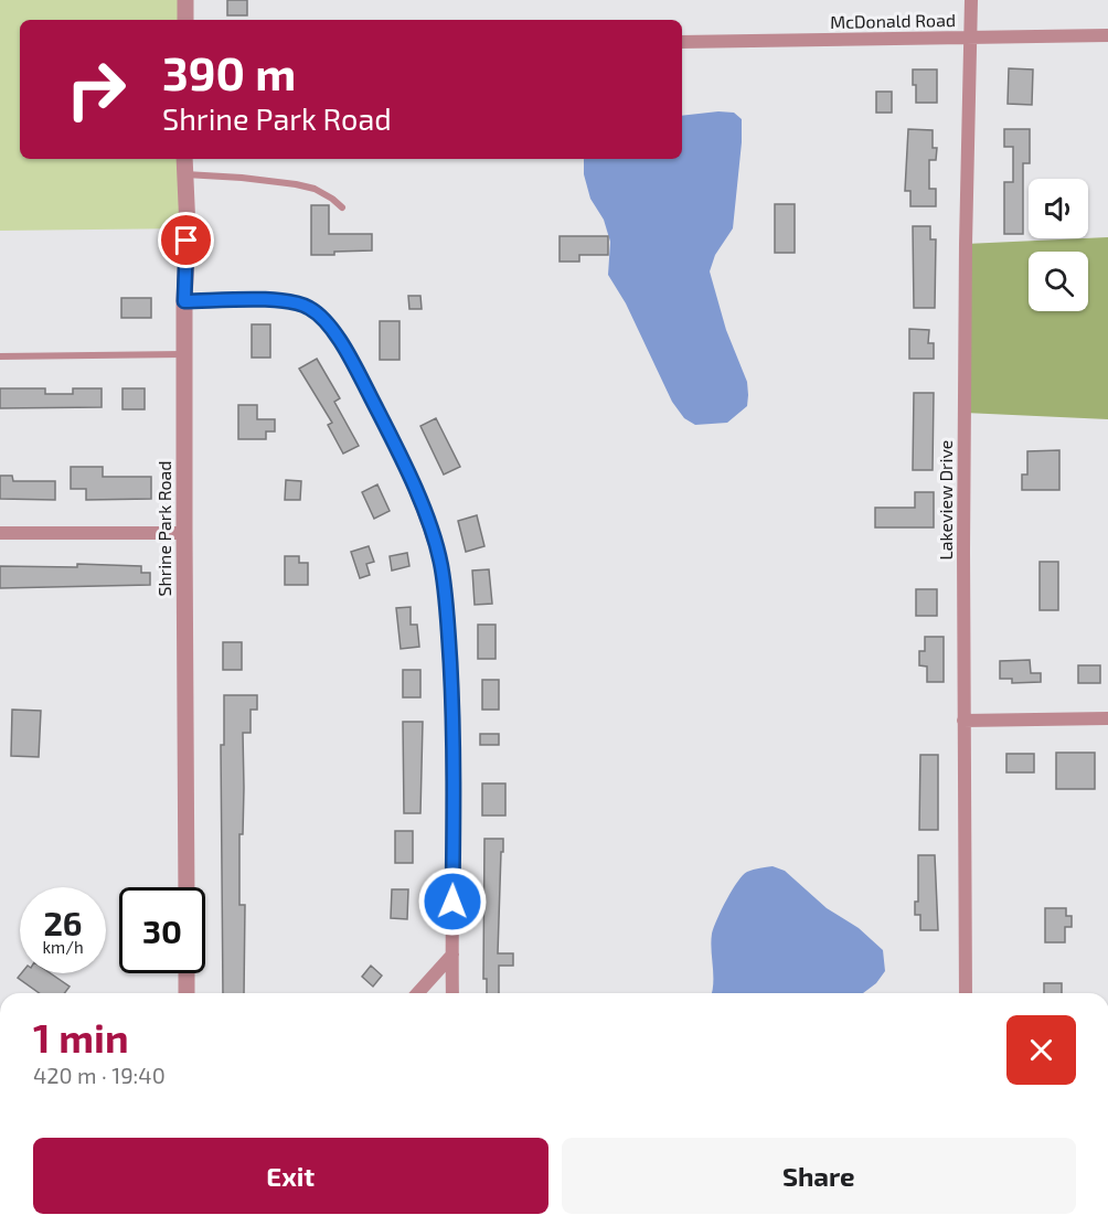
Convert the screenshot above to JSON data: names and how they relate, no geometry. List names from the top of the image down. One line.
{"streets":{"street":["McDonald Road","Lakeview Drive","Shrine Park Road"]},"crossings":[["McDonald Road","Lakeview Drive"]],"page":{"turn":["390 m","Shrine Park Road"],"speed":"26 km/h","limit":"30","heading":["1 min","420 m · 19:40"],"buttons":["Exit","Share"]}}
